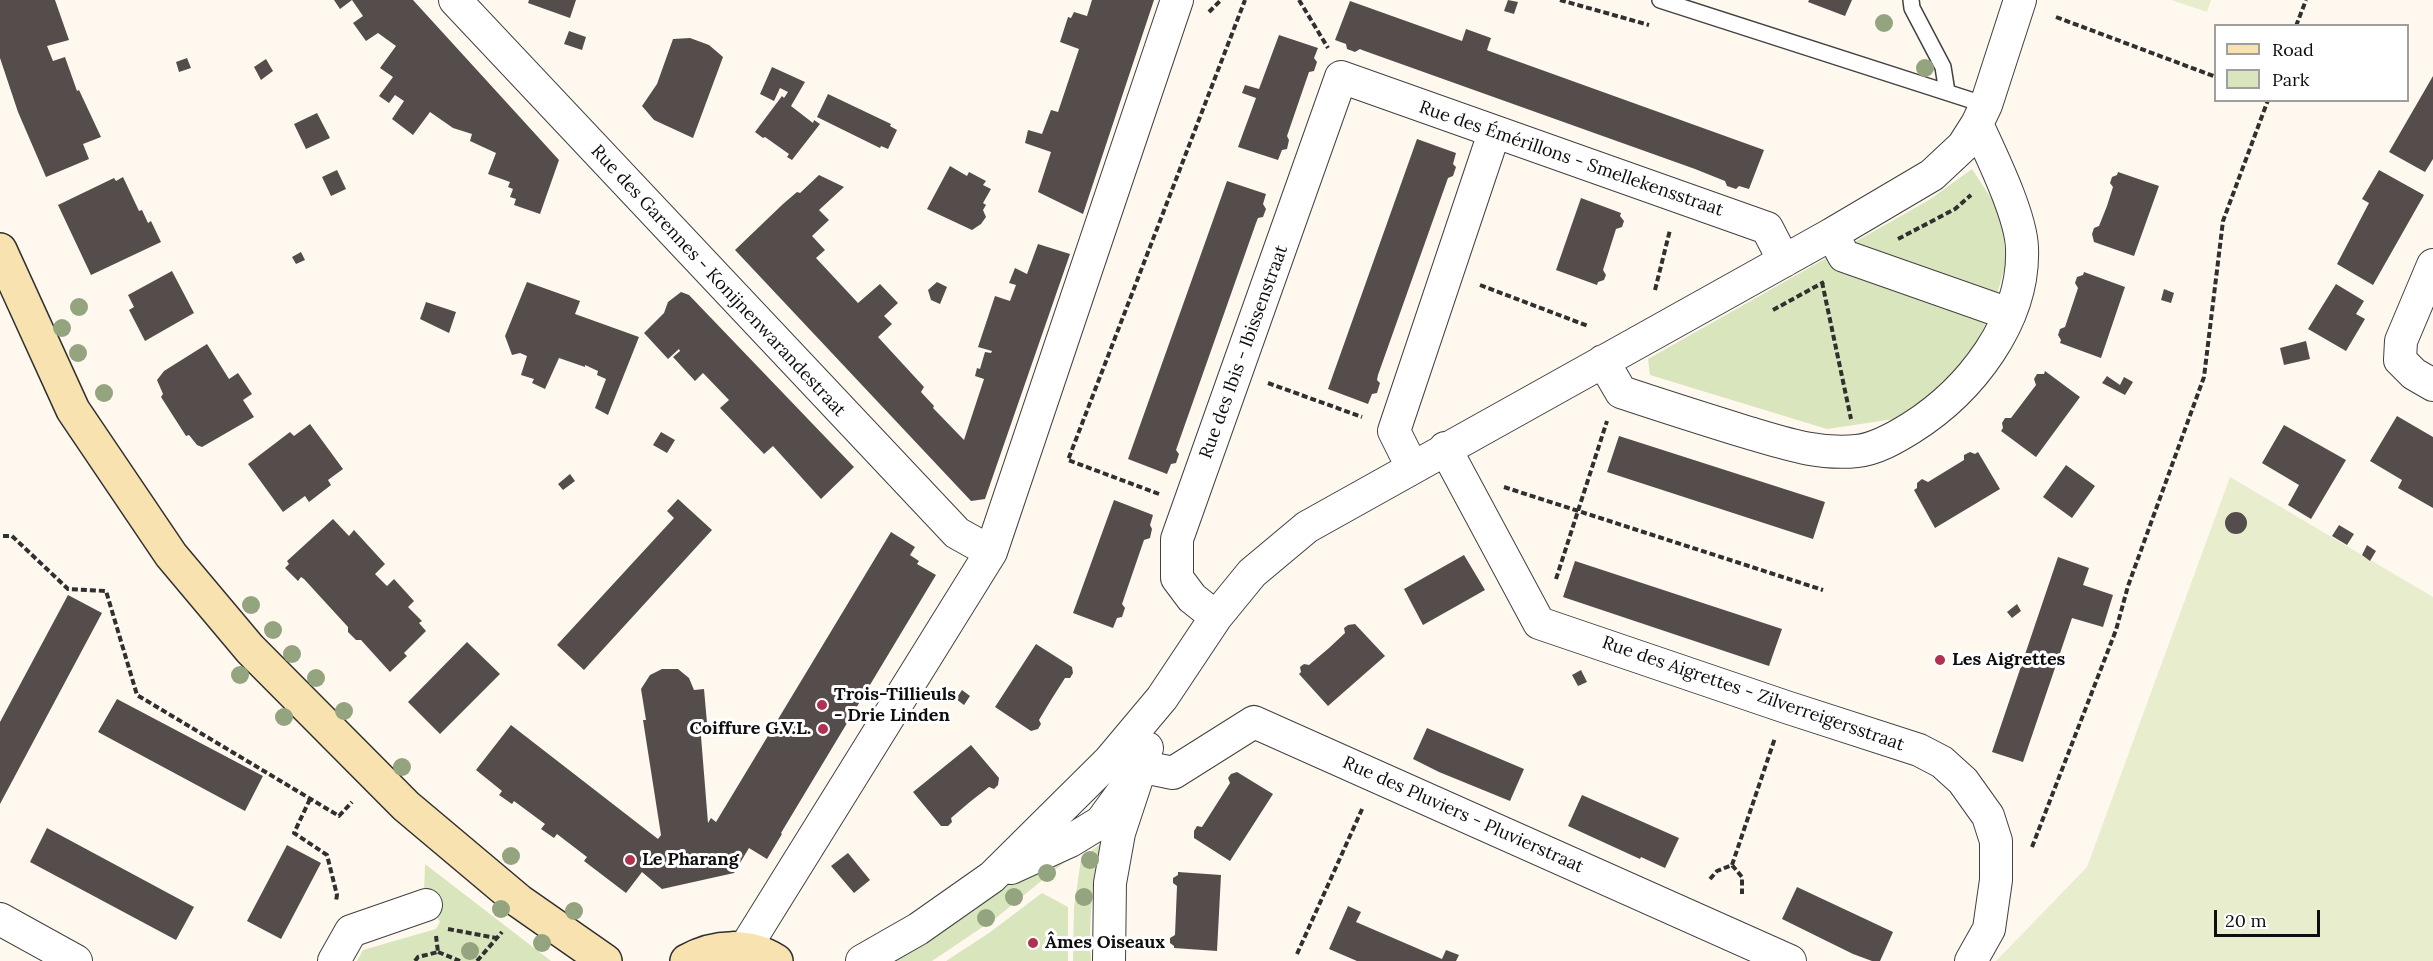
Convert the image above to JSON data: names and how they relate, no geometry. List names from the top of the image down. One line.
{"streets":{"street":["Rue des Émérillons - Smellekensstraat","Rue des Garennes - Konijnenwarandestraat","Rue des Ibis - Ibissenstraat","Rue des Aigrettes - Zilverreigersstraat","Rue des Pluviers - Pluvierstraat"]},"crossings":[["Rue des Émérillons - Smellekensstraat","Rue des Ibis - Ibissenstraat"]],"places":["Les Aigrettes","Trois-Tillieuls - Drie Linden","Coiffure G.V.L.","Le Pharang","Âmes Oiseaux"],"legend":["Road","Park"],"scale_bar":"20 m"}
